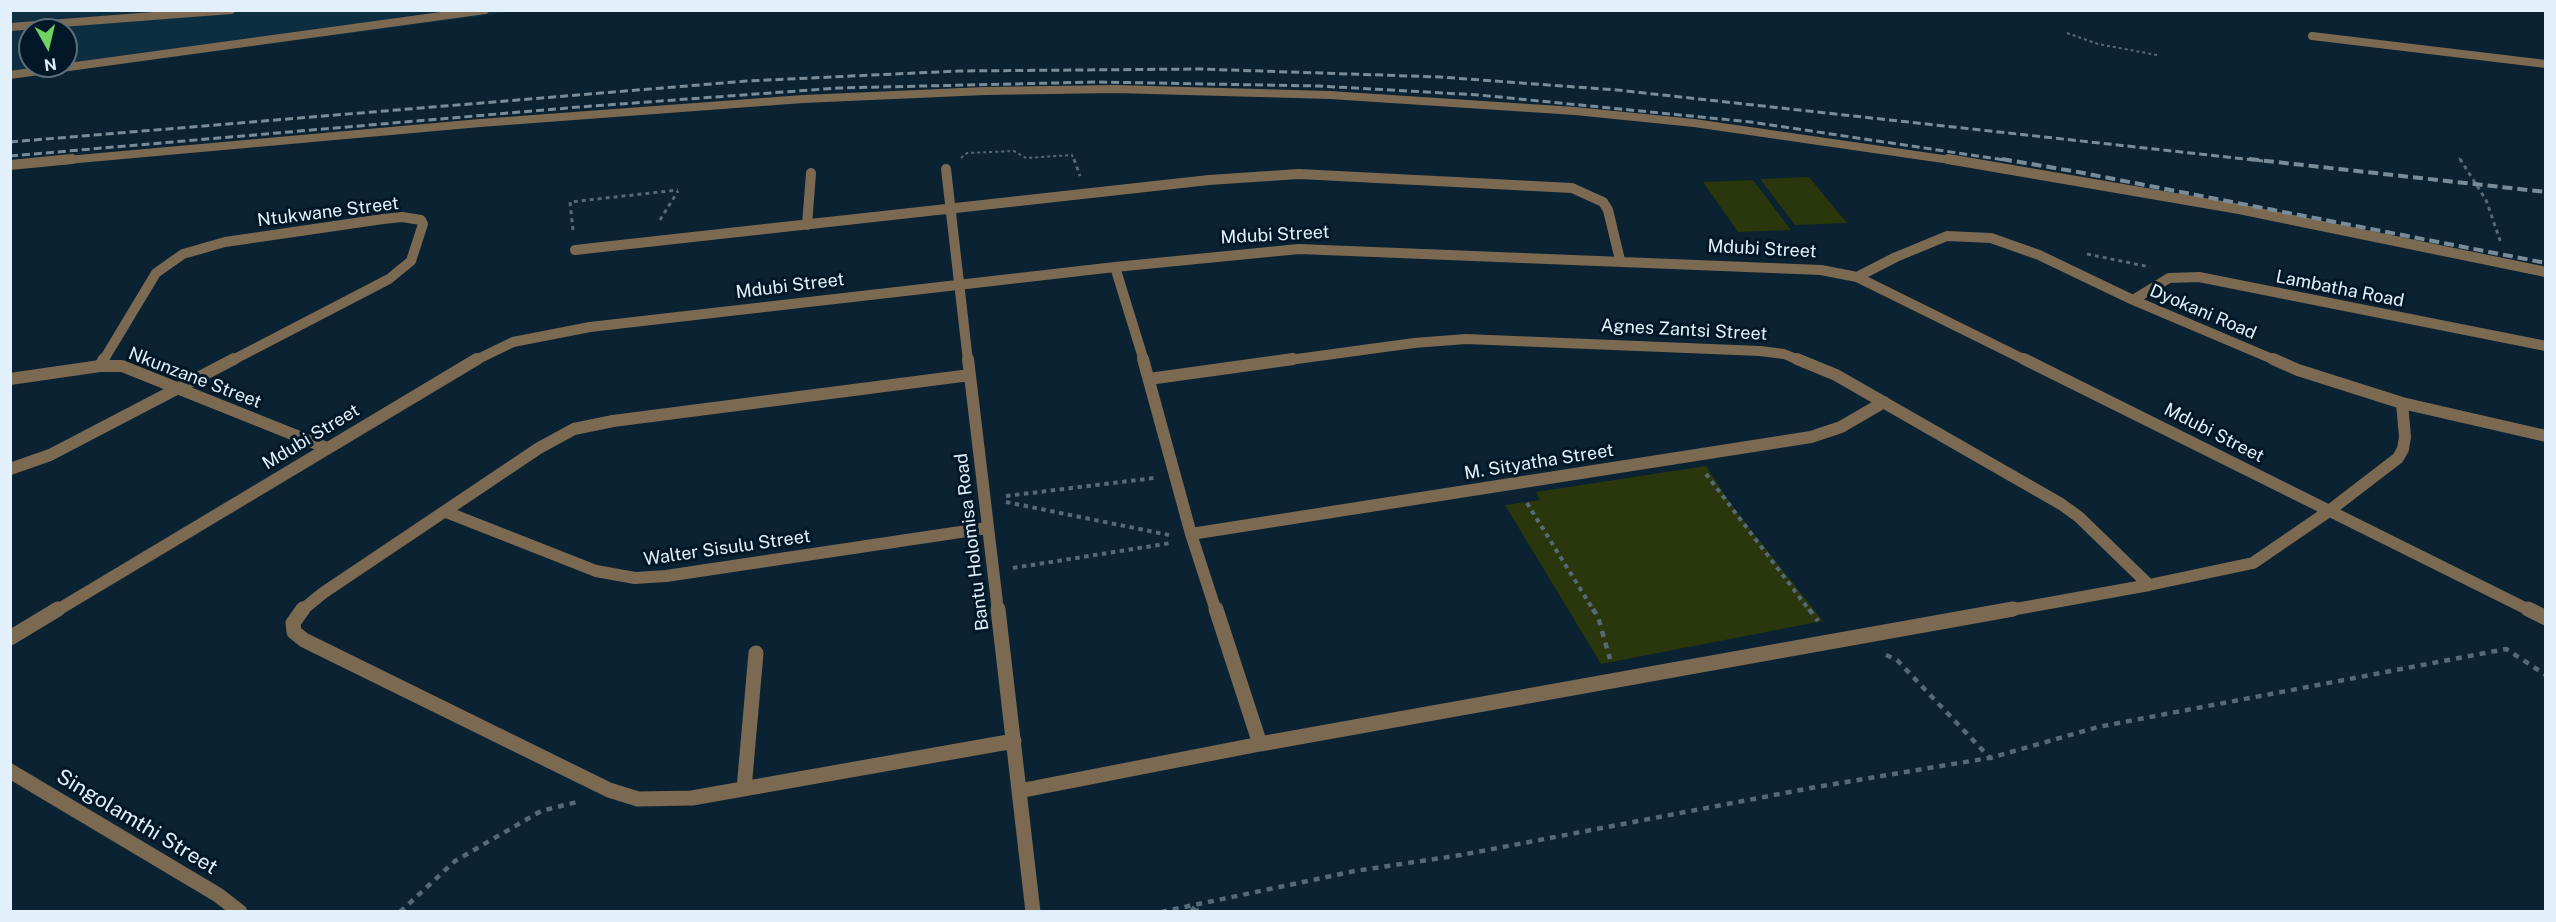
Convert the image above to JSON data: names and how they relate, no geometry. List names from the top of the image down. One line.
{"streets":{"street":["Ntukwane Street","Mdubi Street","Lambatha Road","Dyokani Road","Agnes Zantsi Street","Nkunzane Street","M. Sityatha Street","Bantu Holomisa Road","Walter Sisulu Street","Singolamthi Street"]},"crossings":[["Ntukwane Street","Nkunzane Street"],["Mdubi Street","Dyokani Road"],["Mdubi Street","Nkunzane Street"],["Mdubi Street","Bantu Holomisa Road"],["Lambatha Road","Dyokani Road"],["Agnes Zantsi Street","M. Sityatha Street"],["Bantu Holomisa Road","Walter Sisulu Street"]],"north":"bottom"}
